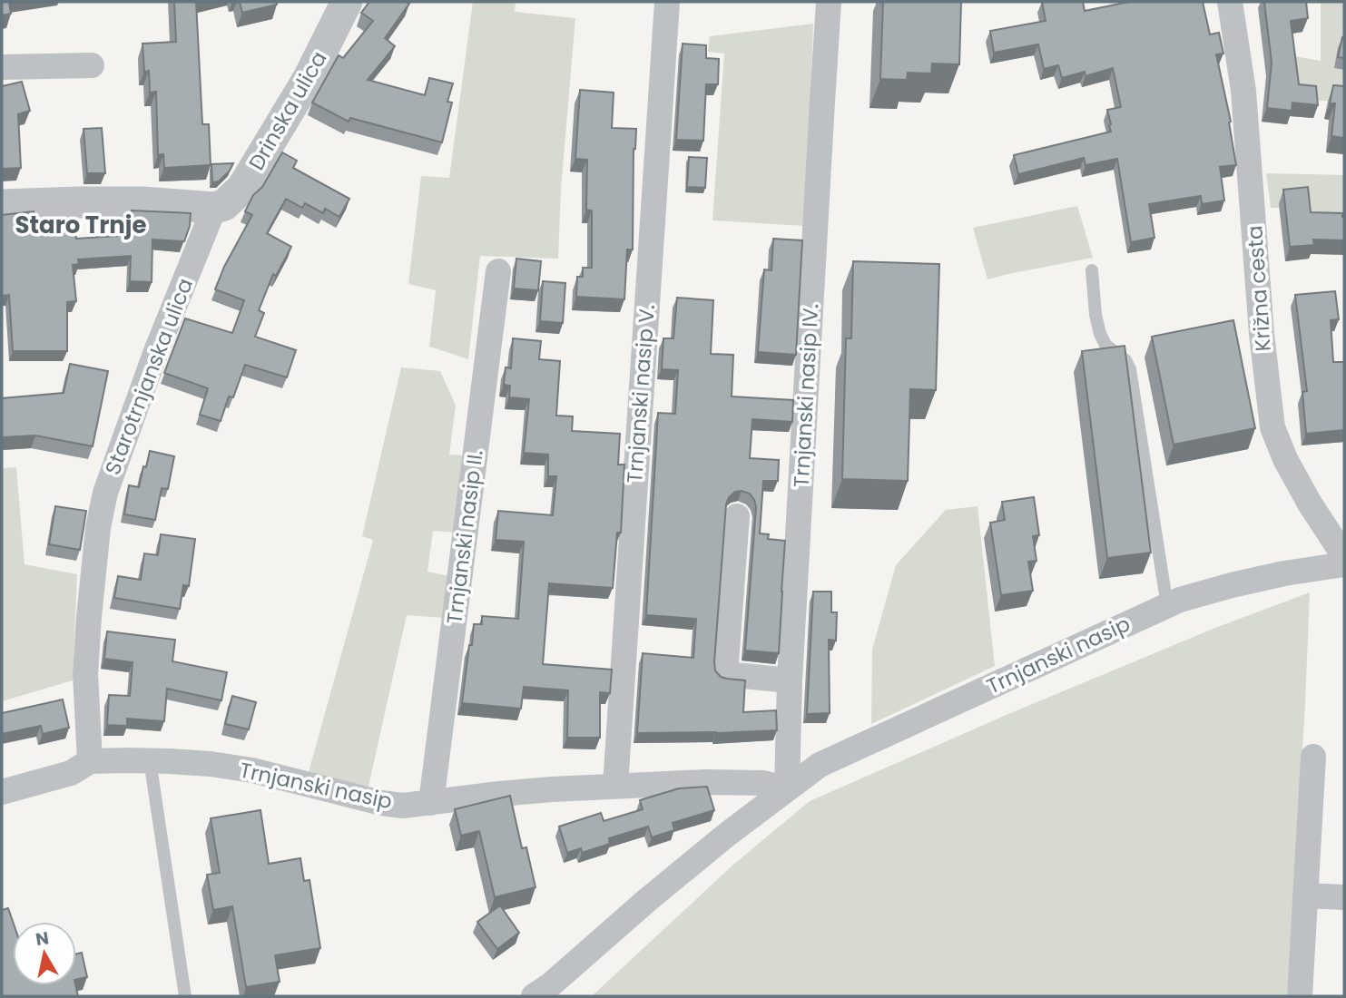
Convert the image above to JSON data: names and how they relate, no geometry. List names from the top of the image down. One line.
{"streets":{"street":["Drinska ulica","Križna cesta","Starotrnjanska ulica","Trnjanski nasip V.","Trnjanski nasip IV.","Trnjanski nasip II.","Trnjanski nasip"]},"crossings":[["Drinska ulica","Starotrnjanska ulica"],["Starotrnjanska ulica","Trnjanski nasip"],["Trnjanski nasip V.","Trnjanski nasip"],["Trnjanski nasip IV.","Trnjanski nasip"],["Trnjanski nasip II.","Trnjanski nasip"]],"districts":["Staro Trnje"],"north":"top"}
